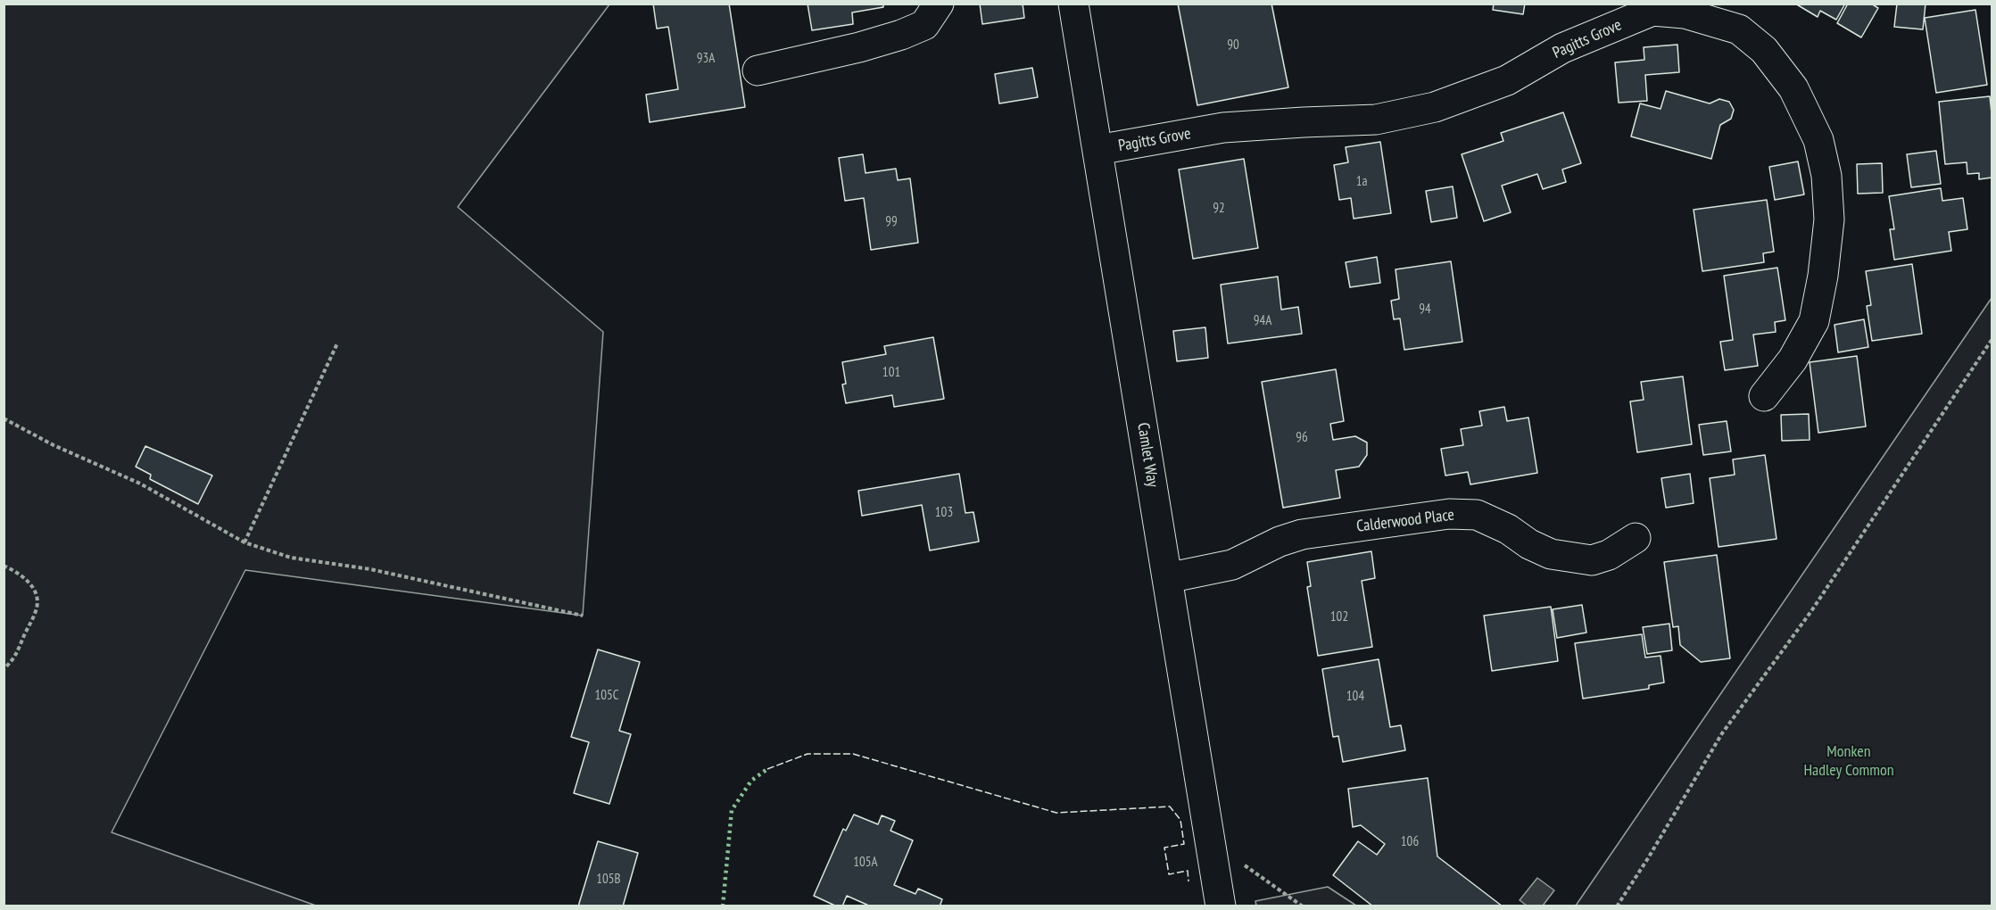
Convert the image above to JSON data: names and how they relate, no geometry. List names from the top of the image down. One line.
{"streets":{"street":["Pagitts Grove","Camlet Way","Calderwood Place"]},"crossings":[["Pagitts Grove","Camlet Way"],["Camlet Way","Calderwood Place"]],"parks":["Monken Hadley Common"],"house_numbers":["90","93A","1a","92","99","94","94A","101","96","103","102","105C","104","106","105A","105B"]}
